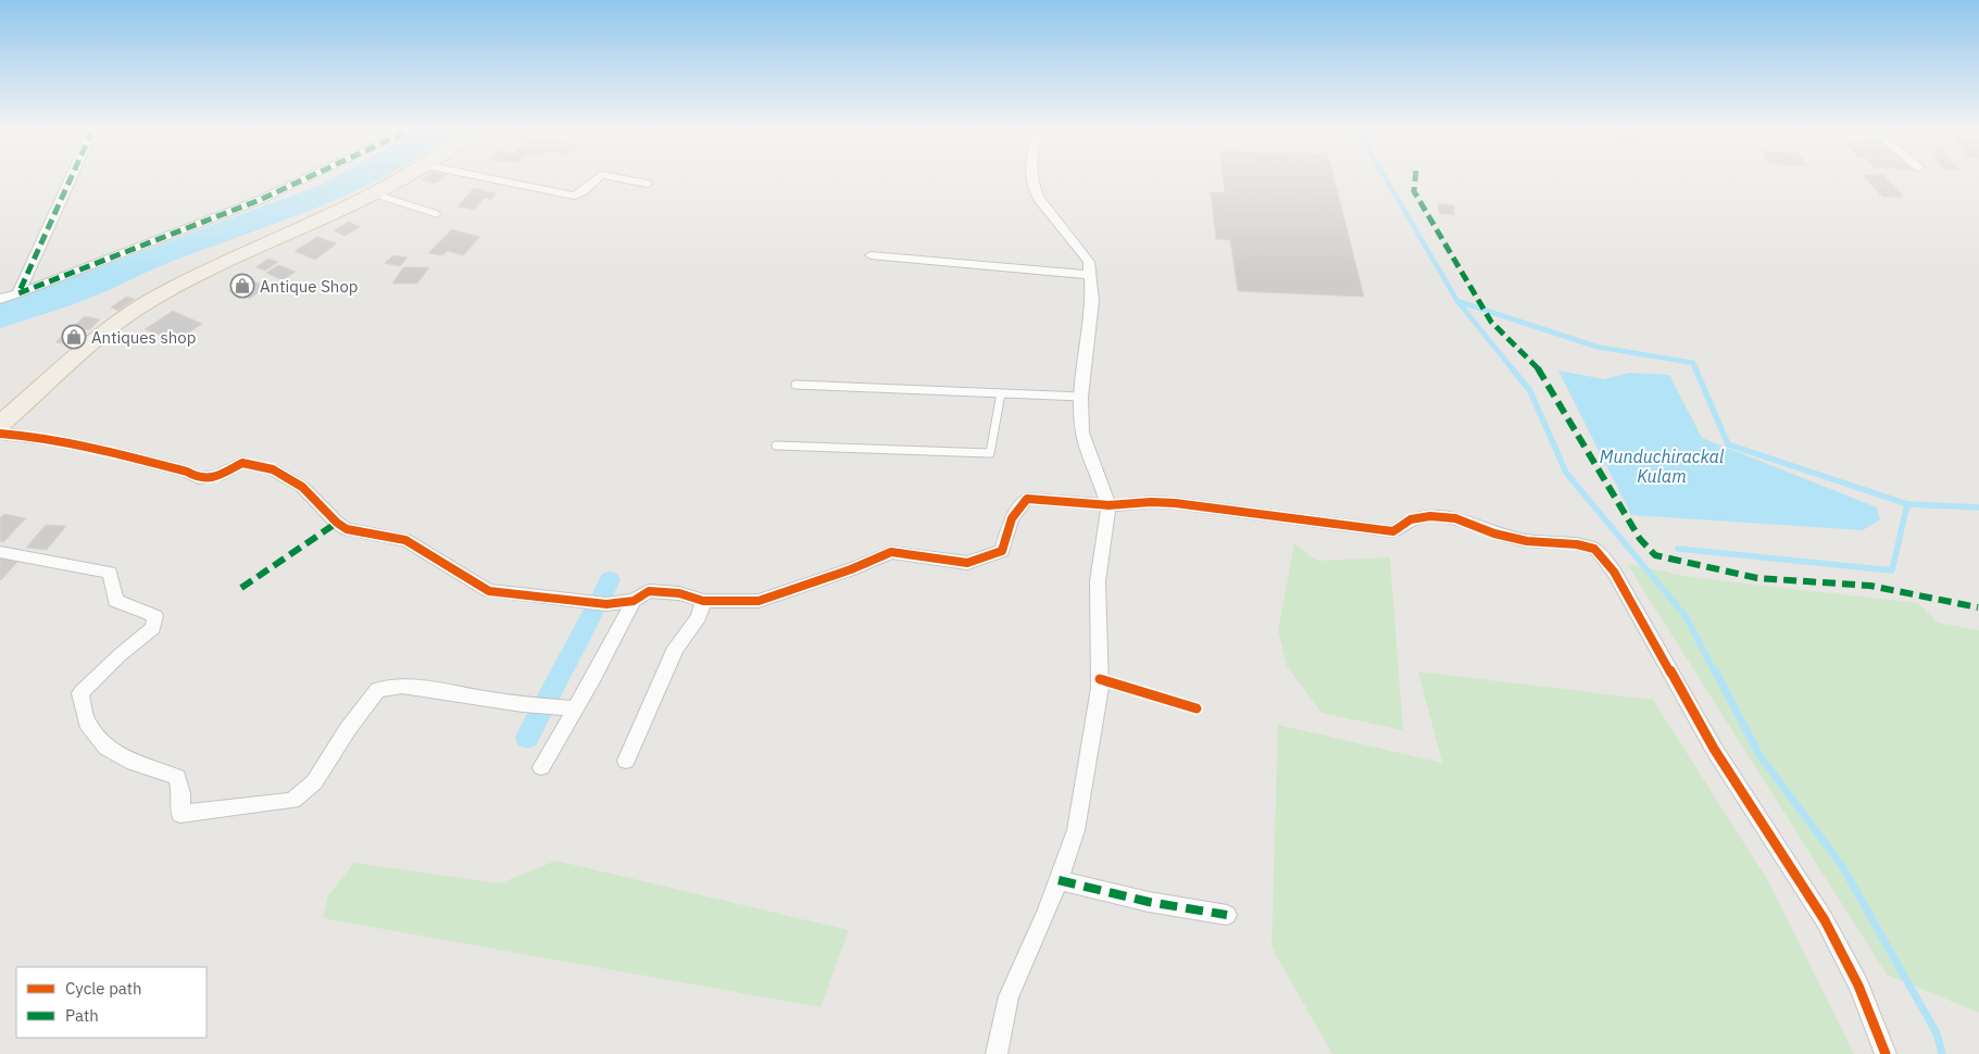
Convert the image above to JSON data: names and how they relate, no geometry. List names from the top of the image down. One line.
{"water":["Munduchirackal Kulam"],"places":{"shop":["Antique Shop","Antiques shop"]},"legend":["Cycle path","Path"]}
